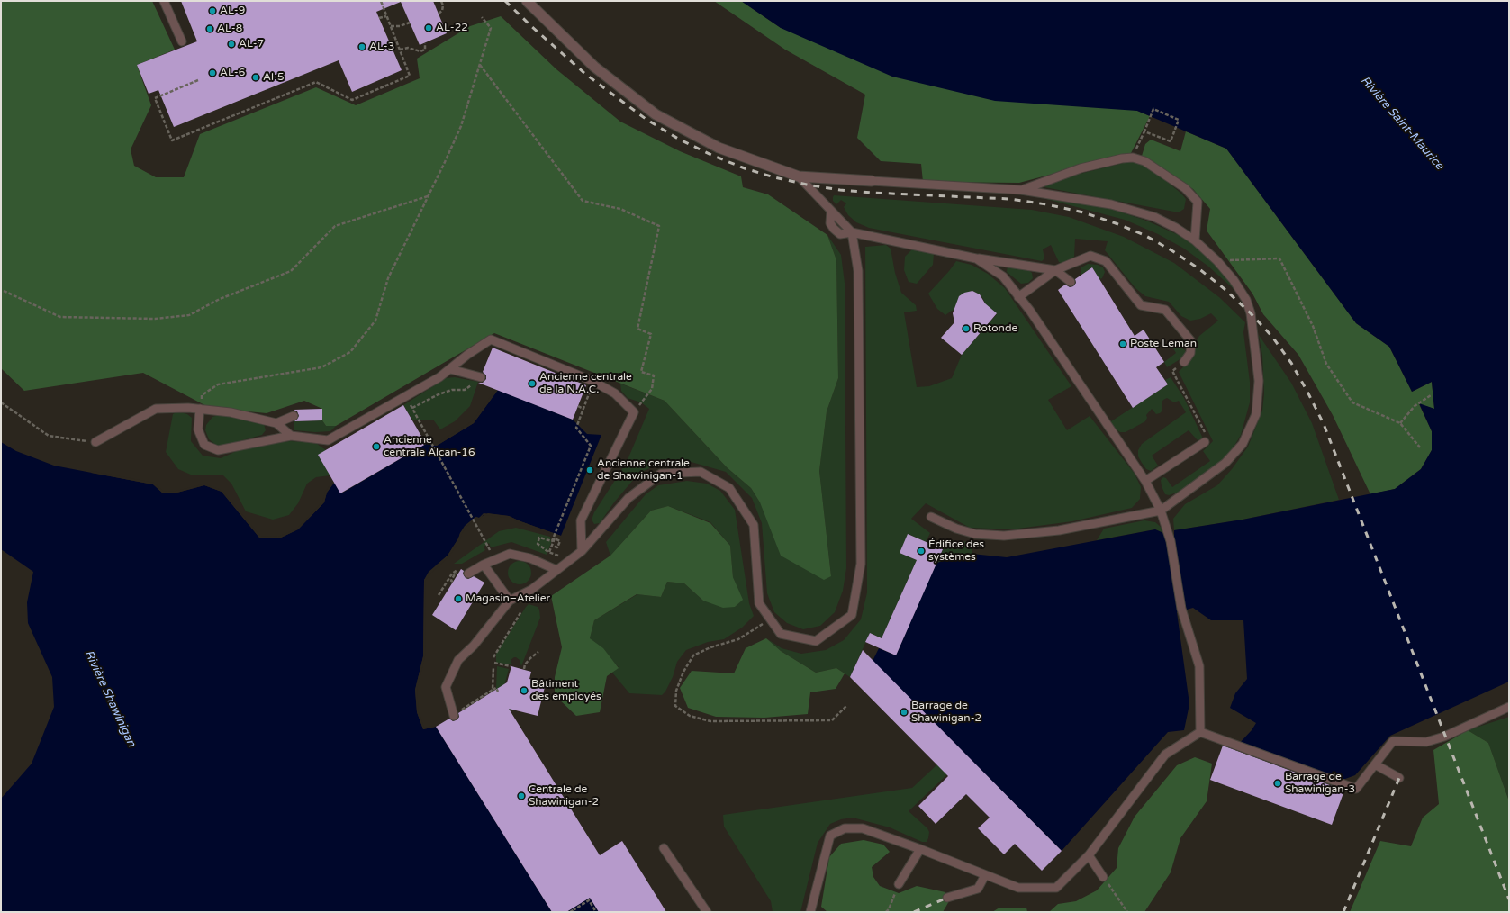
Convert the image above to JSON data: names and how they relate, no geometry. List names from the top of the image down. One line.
{"water":["Rivière Saint-Maurice","Rivière Shawinigan"],"places":["AL-9","AL-22","AL-8","AL-7","AL-3","AL-6","Al-5","Rotonde","Poste Leman","Ancienne centrale de la N.A.C.","Ancienne centrale Alcan-16","Ancienne centrale de Shawinigan-1","Édifice des systèmes","Magasin–Atelier","Bâtiment des employés","Barrage de Shawinigan-2","Barrage de Shawinigan-3","Centrale de Shawinigan-2"]}
